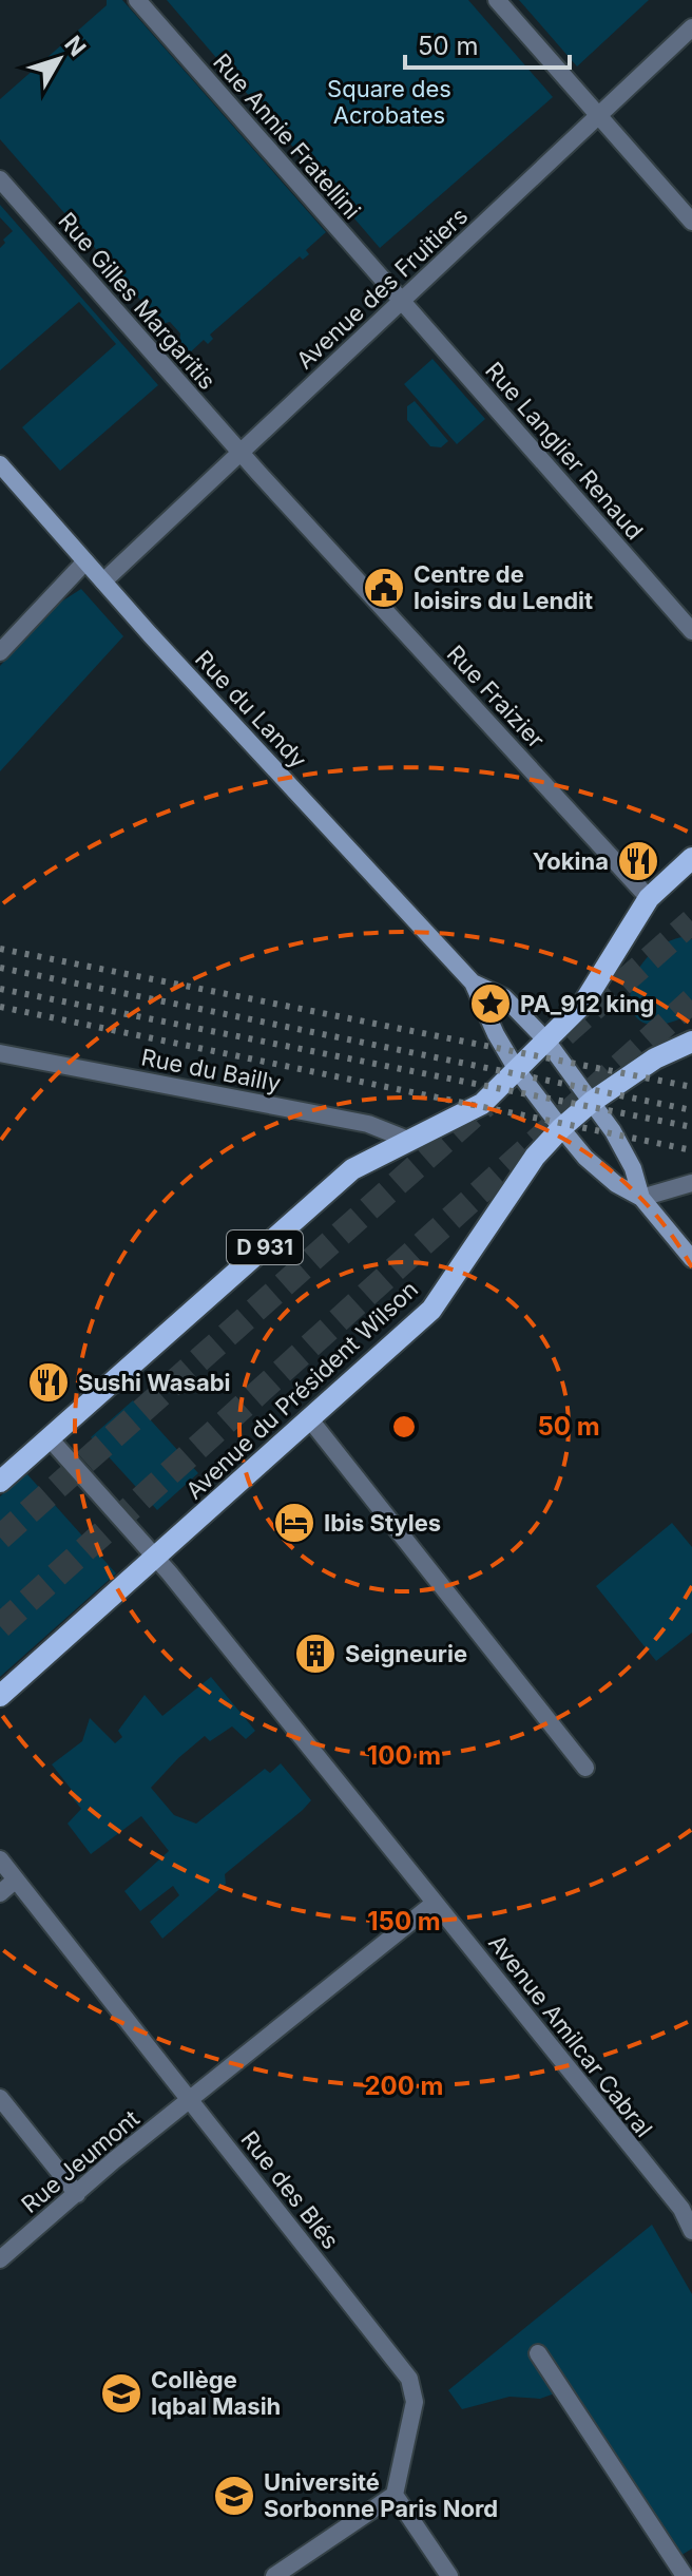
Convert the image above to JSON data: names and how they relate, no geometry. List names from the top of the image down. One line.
{"streets":{"main road":["Rue du Landy","D 931","Avenue du Président Wilson"],"street":["Rue Annie Fratellini","Avenue des Fruitiers","Rue Gilles Margaritis","Rue Langlier Renaud","Rue Fraizier","Rue du Bailly","Avenue Amilcar Cabral","Rue Jeumont","Rue des Blés"]},"crossings":[["Rue Annie Fratellini","Avenue des Fruitiers"],["Rue Annie Fratellini","Rue Langlier Renaud"],["Avenue des Fruitiers","Rue Gilles Margaritis"],["Avenue des Fruitiers","Rue Langlier Renaud"],["Avenue des Fruitiers","Rue Fraizier"],["Avenue des Fruitiers","Rue du Landy"],["Rue Gilles Margaritis","Rue Fraizier"],["Rue Fraizier","D 931"],["Rue du Landy","D 931"],["Rue du Landy","Avenue du Président Wilson"],["Rue du Bailly","D 931"],["D 931","Avenue Amilcar Cabral"],["Avenue du Président Wilson","Avenue Amilcar Cabral"],["Avenue Amilcar Cabral","Rue Jeumont"],["Rue Jeumont","Rue des Blés"]],"parks":["Square des Acrobates"],"places":{"public building":["Centre de loisirs du Lendit"],"restaurant":["Yokina","Sushi Wasabi"],"place":["PA_912 king"],"hotel":["Ibis Styles"],"building":["Seigneurie"],"school or university":["Collège Iqbal Masih","Université Sorbonne Paris Nord"]},"scale_bar":"50 m","north":"top right","rings":["50 m","100 m","150 m","200 m"]}
